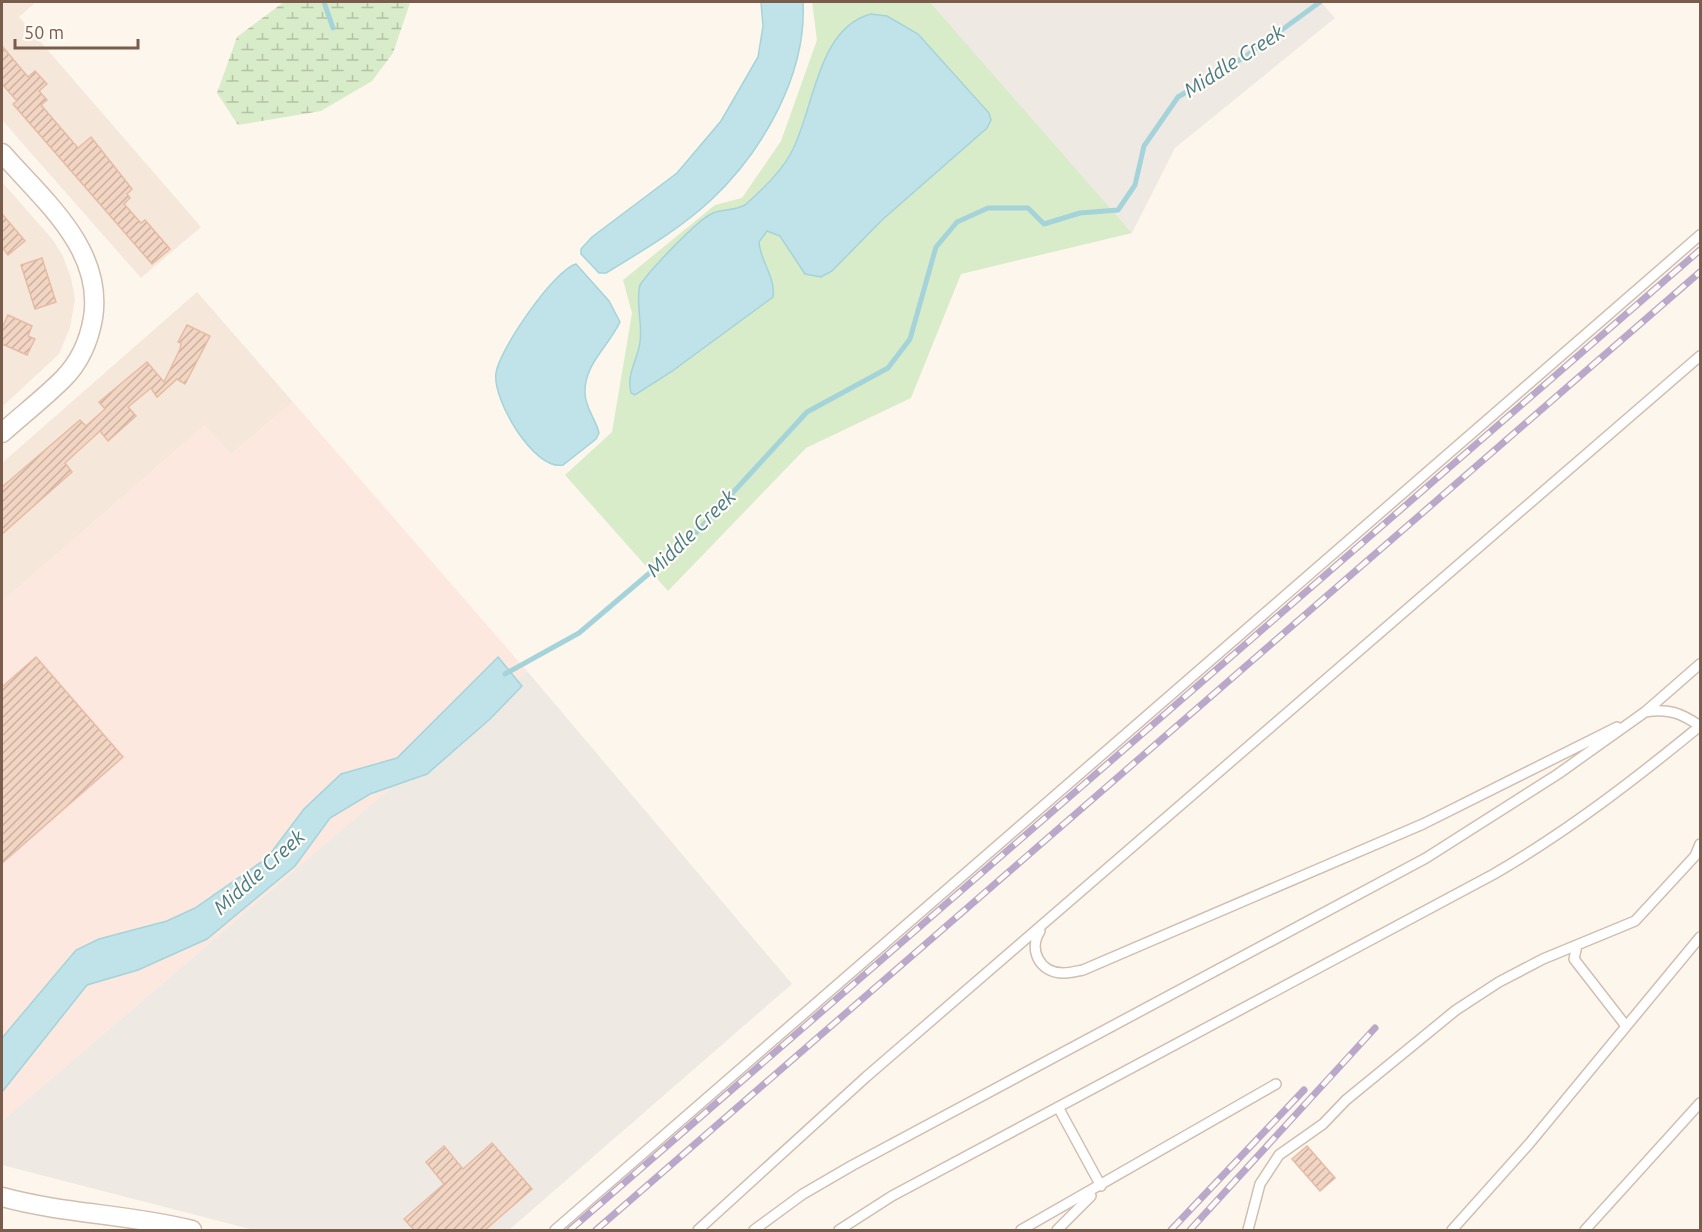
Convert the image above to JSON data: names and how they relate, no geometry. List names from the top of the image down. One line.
{"water":["Middle Creek"],"scale_bar":"50 m"}
